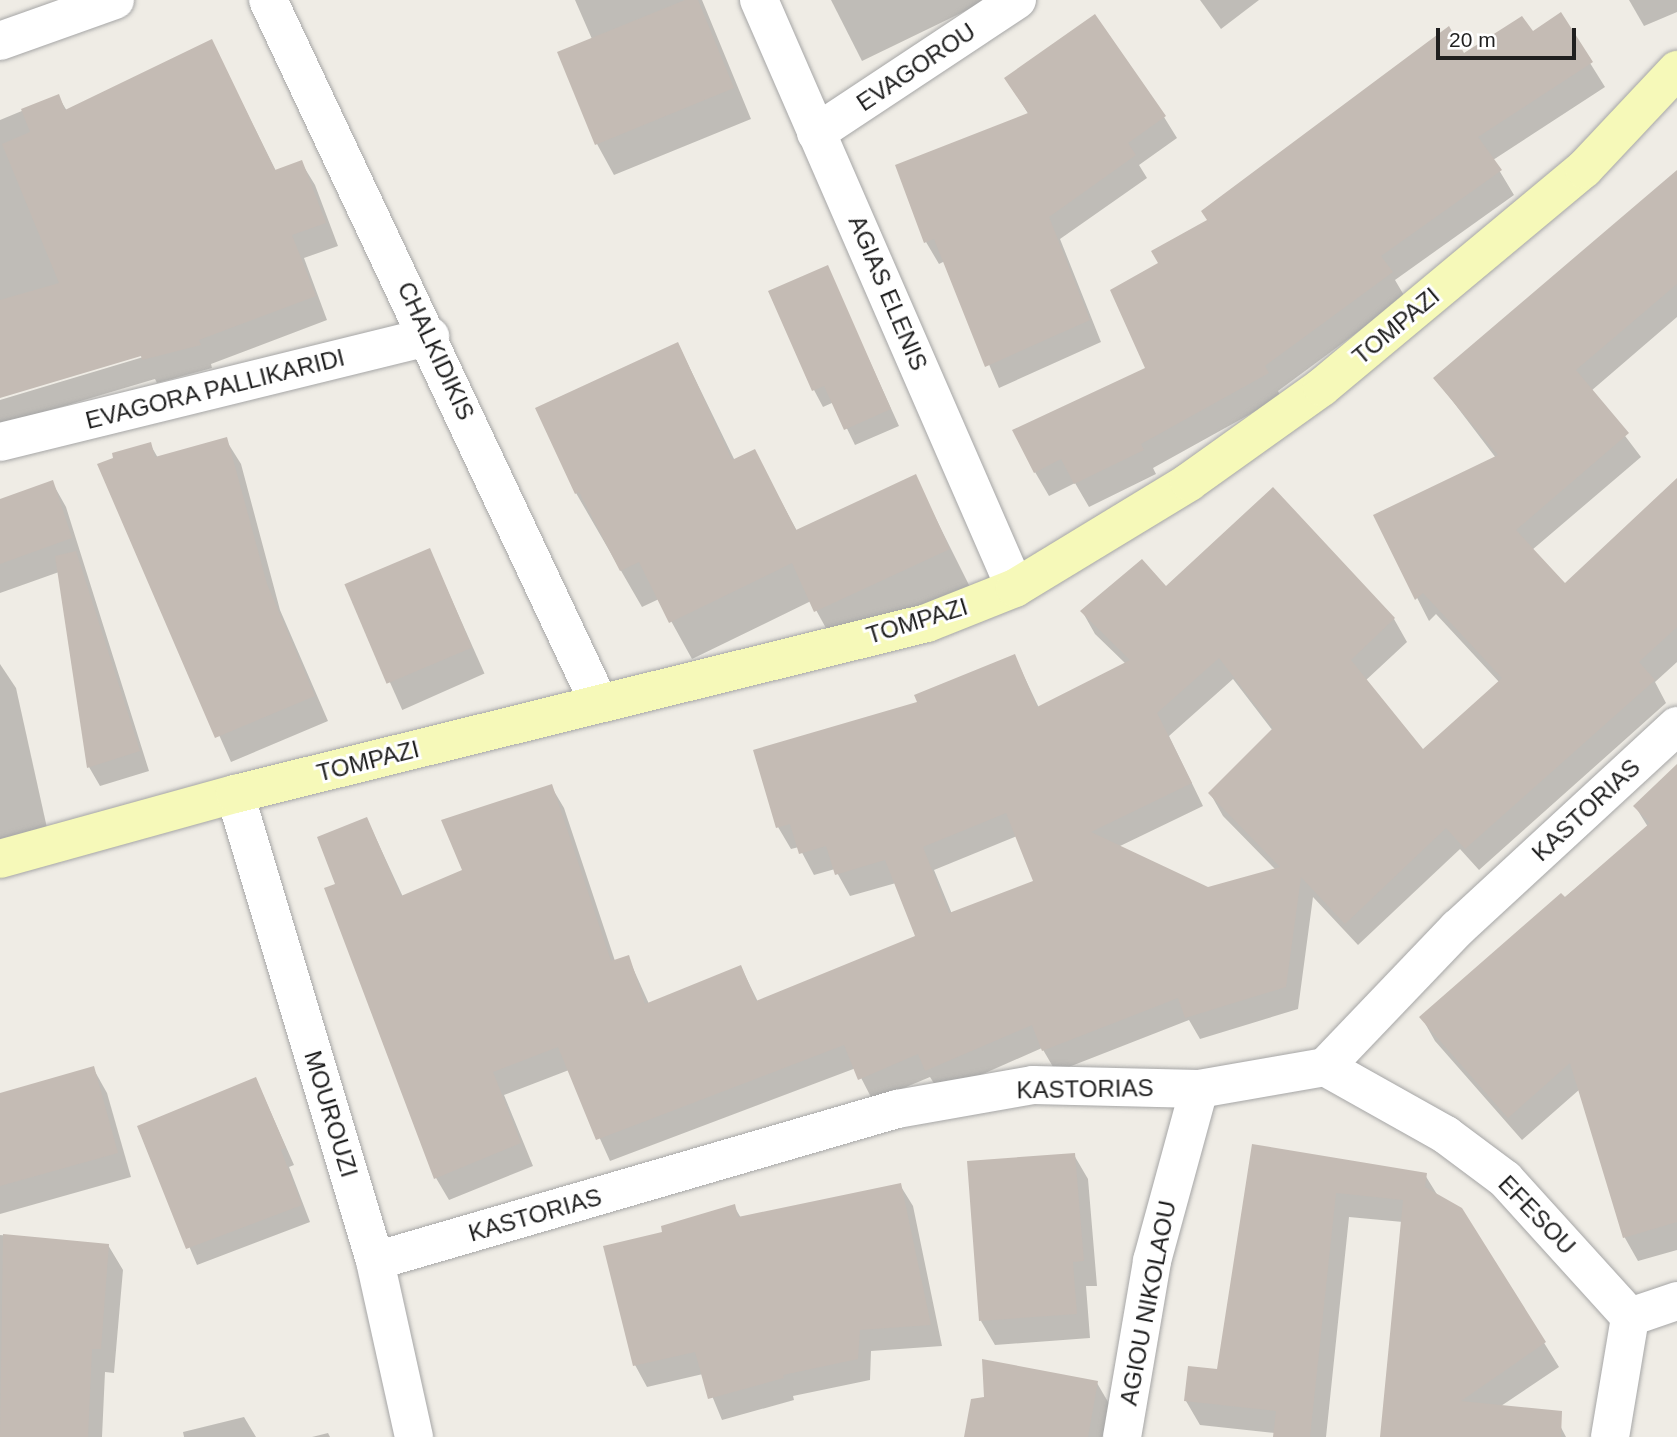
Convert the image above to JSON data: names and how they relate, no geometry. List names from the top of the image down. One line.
{"streets":{"street":["EVAGOROU","AGIAS ELENIS","TOMPAZI","CHALKIDIKIS","EVAGORA PALLIKARIDI","KASTORIAS","MOUROUZI","EFESOU","AGIOU NIKOLAOU"]},"crossings":[["EVAGOROU","AGIAS ELENIS"],["AGIAS ELENIS","TOMPAZI"],["TOMPAZI","CHALKIDIKIS"],["TOMPAZI","MOUROUZI"],["CHALKIDIKIS","EVAGORA PALLIKARIDI"],["KASTORIAS","MOUROUZI"],["KASTORIAS","EFESOU"],["KASTORIAS","AGIOU NIKOLAOU"]],"scale_bar":"20 m"}
